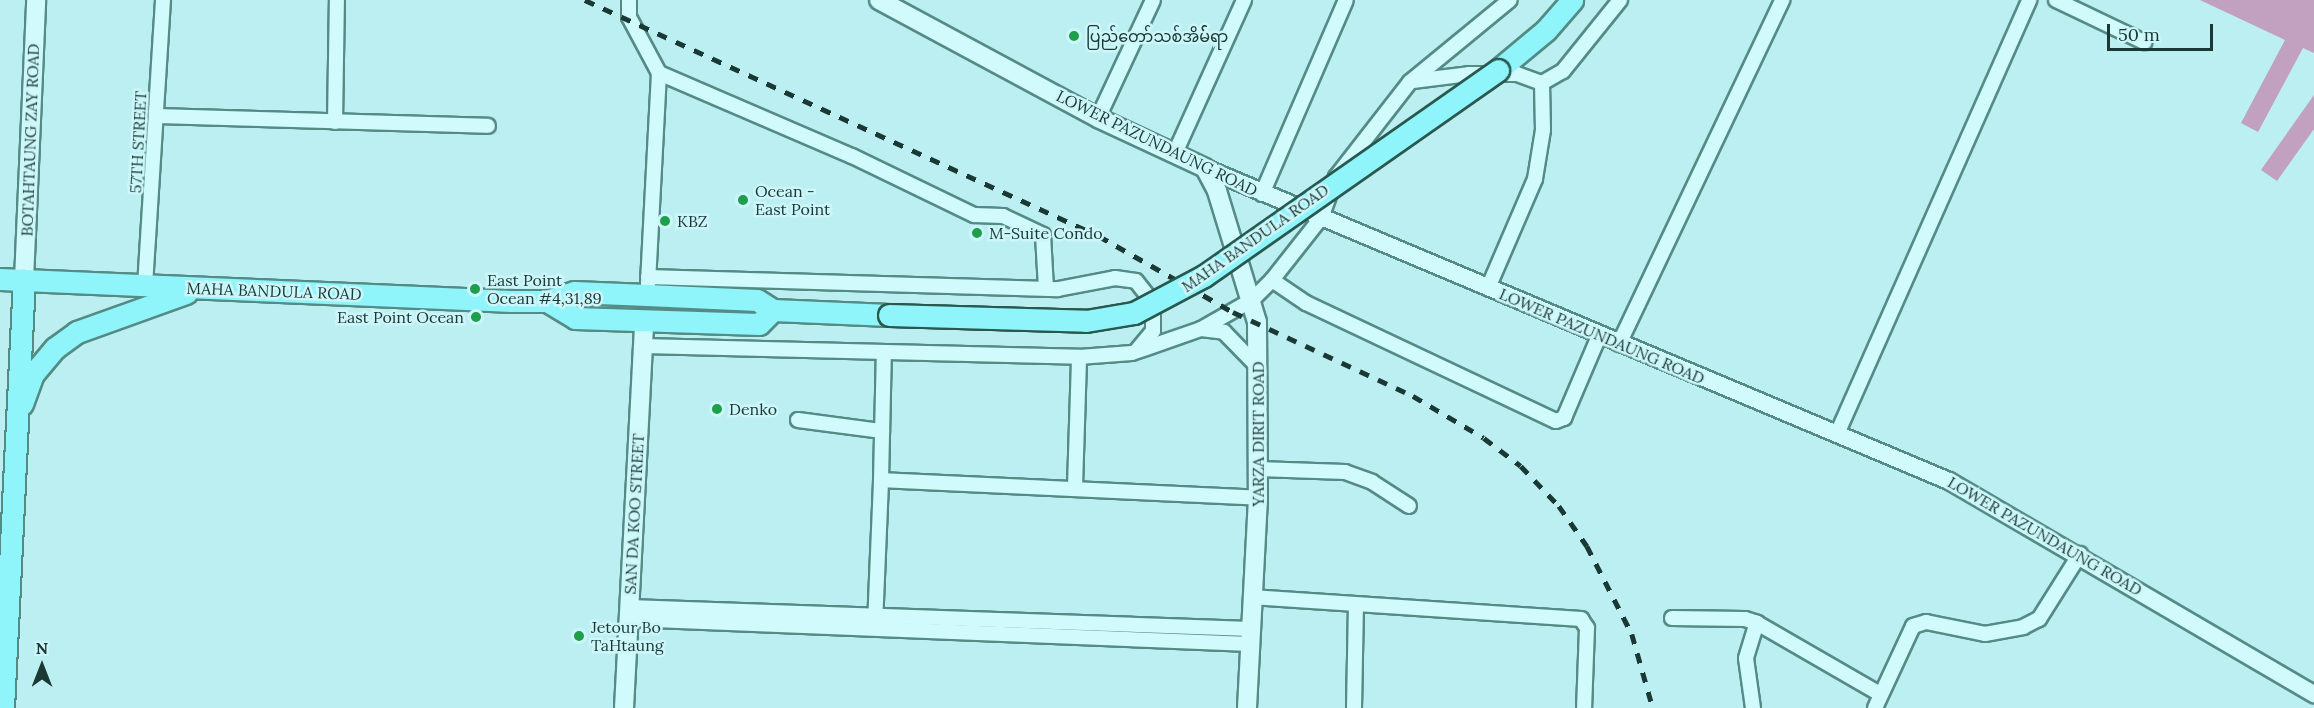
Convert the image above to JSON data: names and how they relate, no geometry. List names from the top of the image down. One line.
{"streets":{"main road":["BOTAHTAUNG ZAY ROAD","LOWER PAZUNDAUNG ROAD","MAHA BANDULA ROAD","YARZA DIRIT ROAD","SAN DA KOO STREET"],"street":["57TH STREET"]},"crossings":[["BOTAHTAUNG ZAY ROAD","MAHA BANDULA ROAD"],["57TH STREET","MAHA BANDULA ROAD"],["LOWER PAZUNDAUNG ROAD","YARZA DIRIT ROAD"],["MAHA BANDULA ROAD","SAN DA KOO STREET"]],"places":["ပြည်တော်သစ်အိမ််ရာ","Ocean - East Point","KBZ","M-Suite Condo","East Point Ocean #4,31,89","East Point Ocean","Denko","Jetour Bo TaHtaung"],"scale_bar":"50 m","north":"top"}
